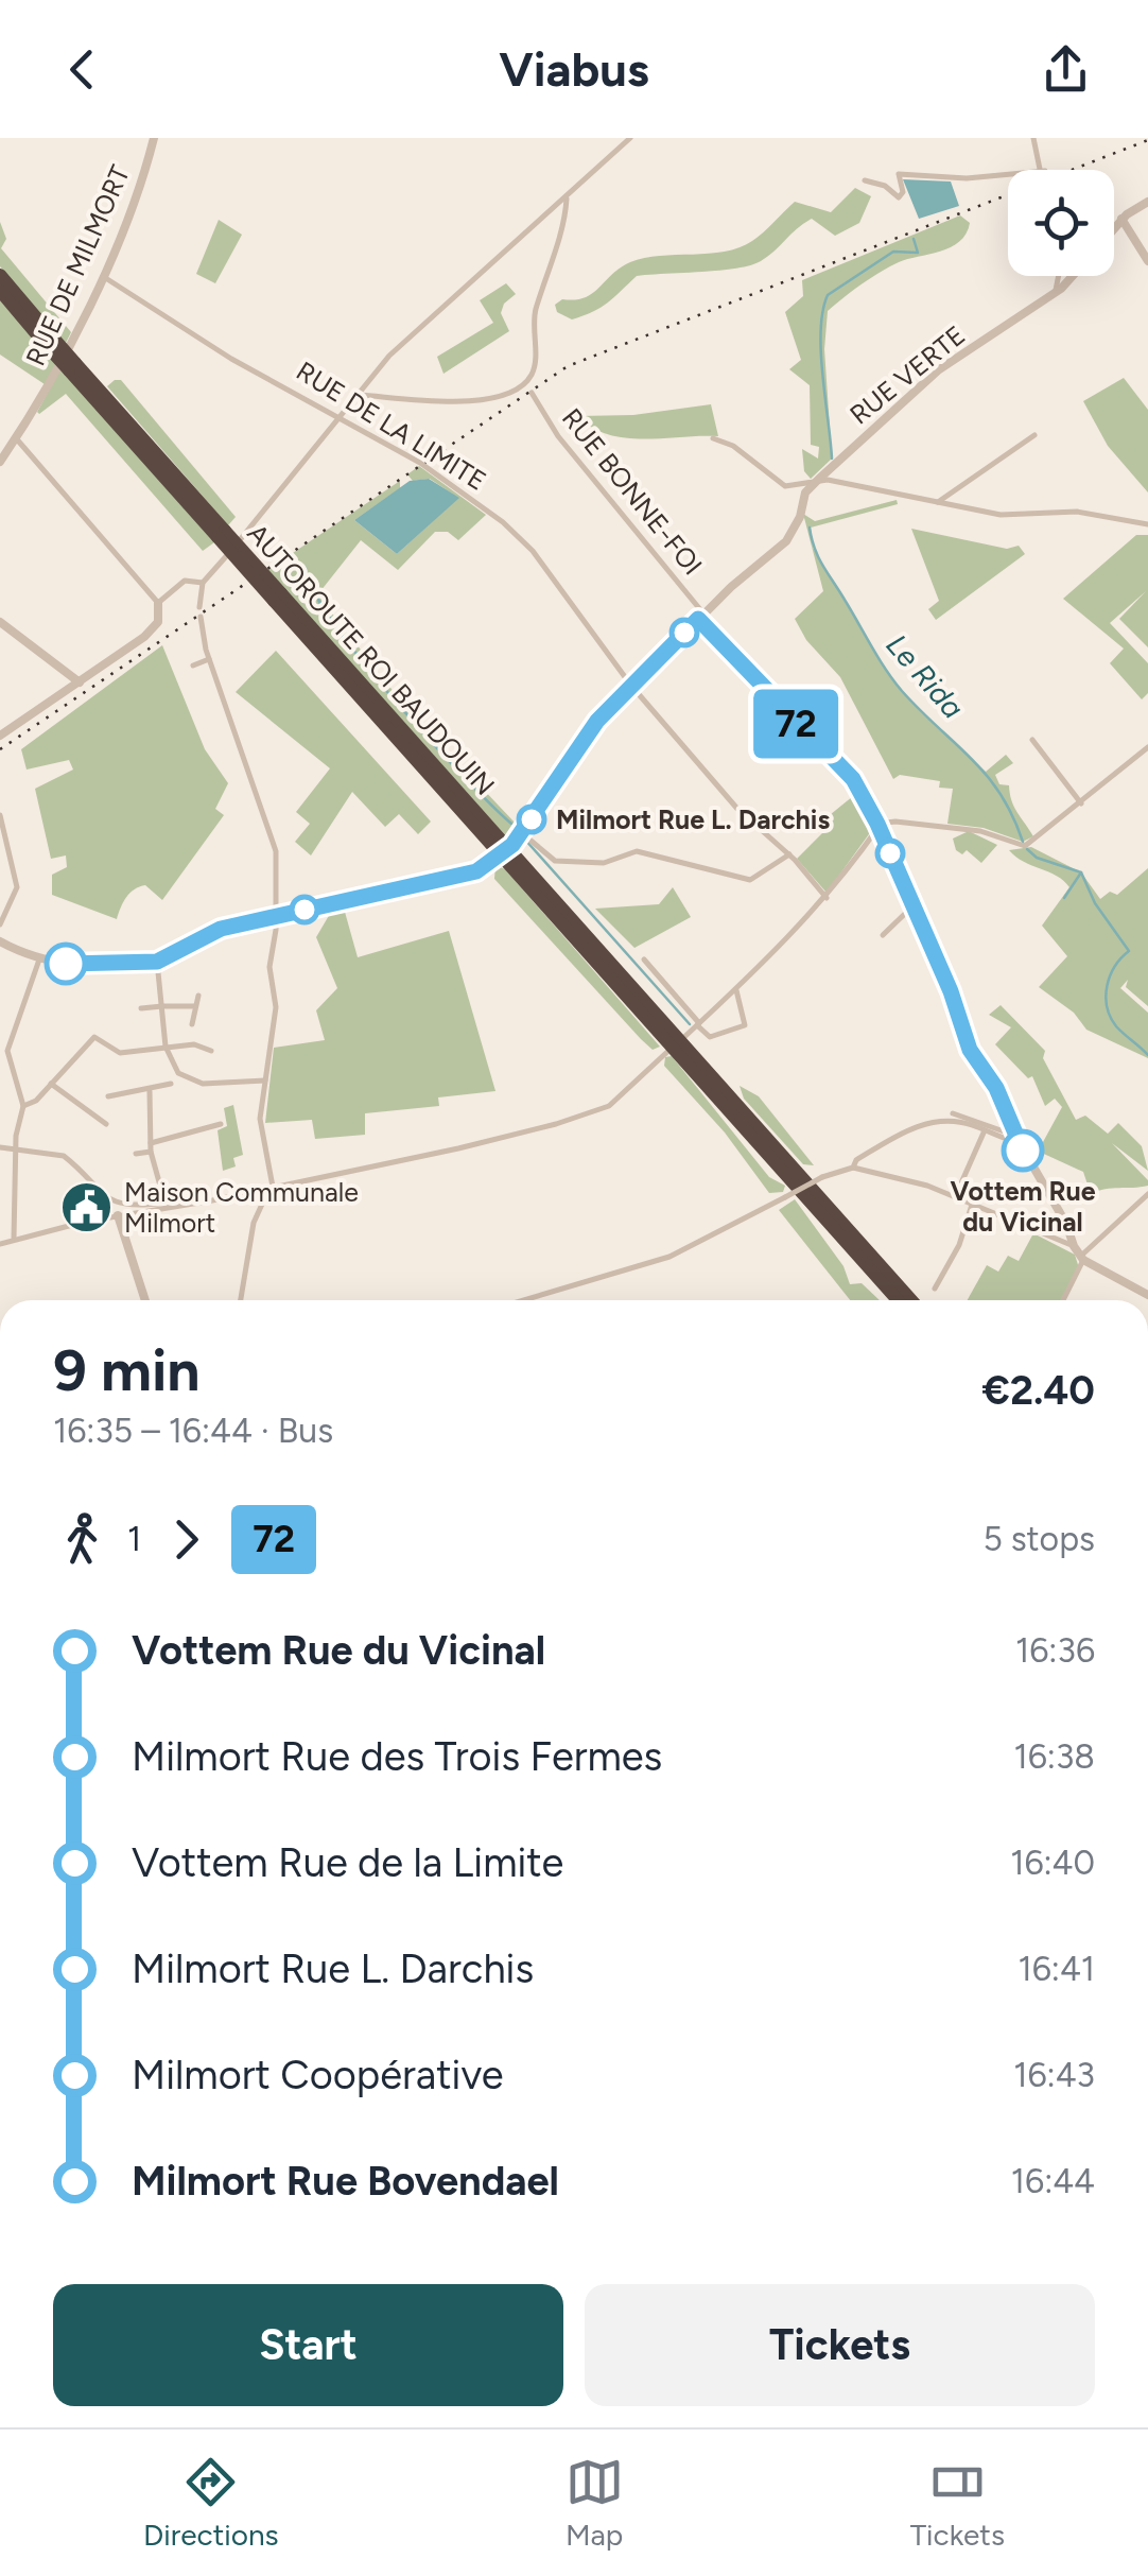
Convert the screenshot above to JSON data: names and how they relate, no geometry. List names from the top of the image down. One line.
{"streets":{"highway":["AUTOROUTE ROI BAUDOUIN"],"street":["RUE DE MILMORT","RUE VERTE","RUE DE LA LIMITE","RUE BONNE-FOI"]},"crossings":[["RUE DE MILMORT","RUE DE LA LIMITE"]],"water":["Le Rida"],"places":{"other":["Milmort Rue L. Darchis","Vottem Rue du Vicinal"],"public building":["Maison Communale Milmort"]},"lines":["bus line 72"],"page":{"header":"Viabus","on_map":"72","heading":["9 min","16:35 – 16:44 · Bus","€2.40"],"legs":["1","72","5 stops"],"list":[{"name":"Vottem Rue du Vicinal","value":"16:36"},{"name":"Milmort Rue des Trois Fermes","value":"16:38"},{"name":"Vottem Rue de la Limite","value":"16:40"},{"name":"Milmort Rue L. Darchis","value":"16:41"},{"name":"Milmort Coopérative","value":"16:43"},{"name":"Milmort Rue Bovendael","value":"16:44"}],"buttons":["Start","Tickets"],"tabs":["Directions","Map","Tickets"]}}
